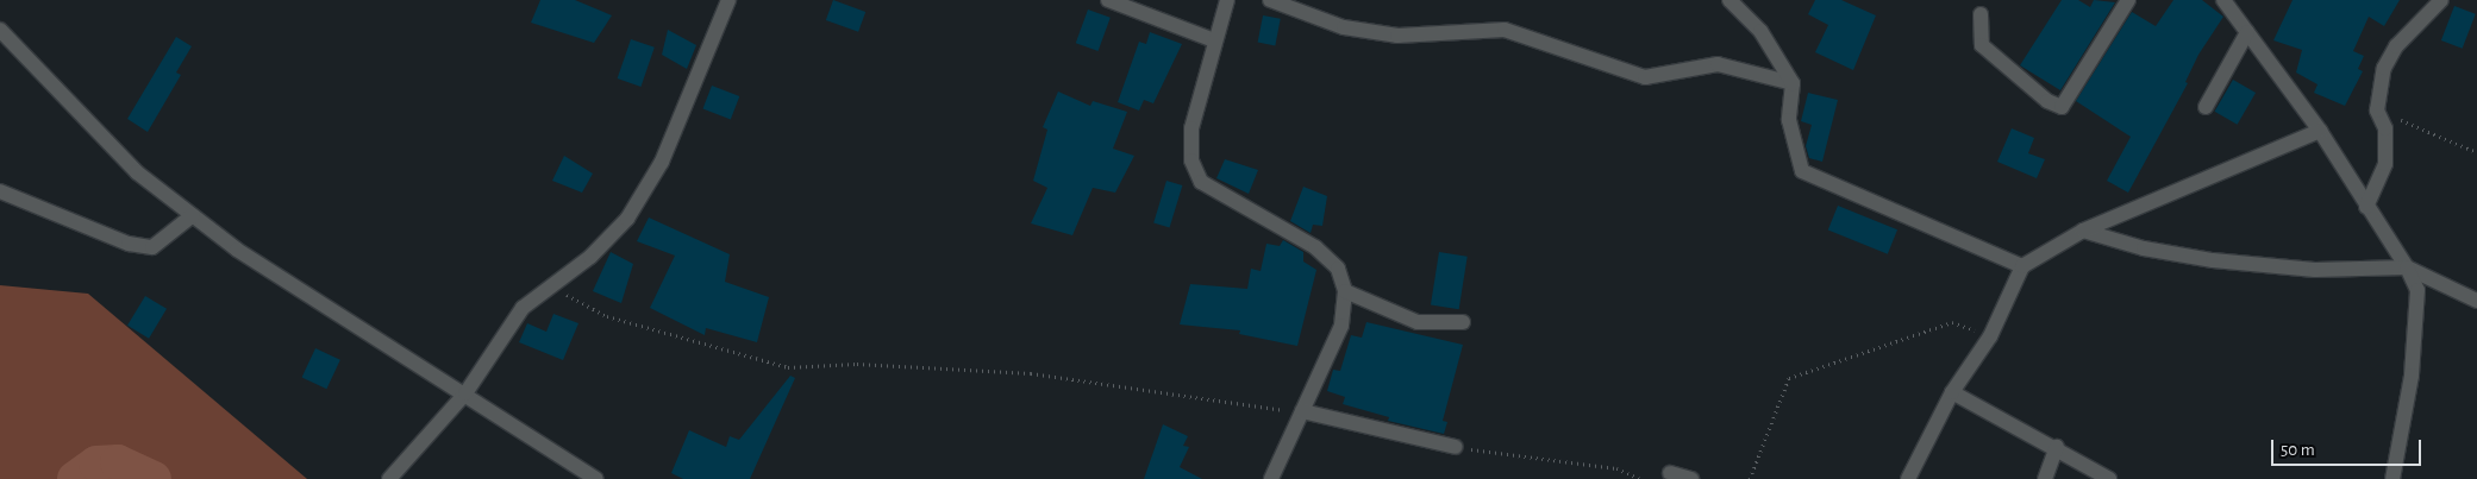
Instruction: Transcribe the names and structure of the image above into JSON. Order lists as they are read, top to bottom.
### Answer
{
  "scale_bar": "50 m"
}
